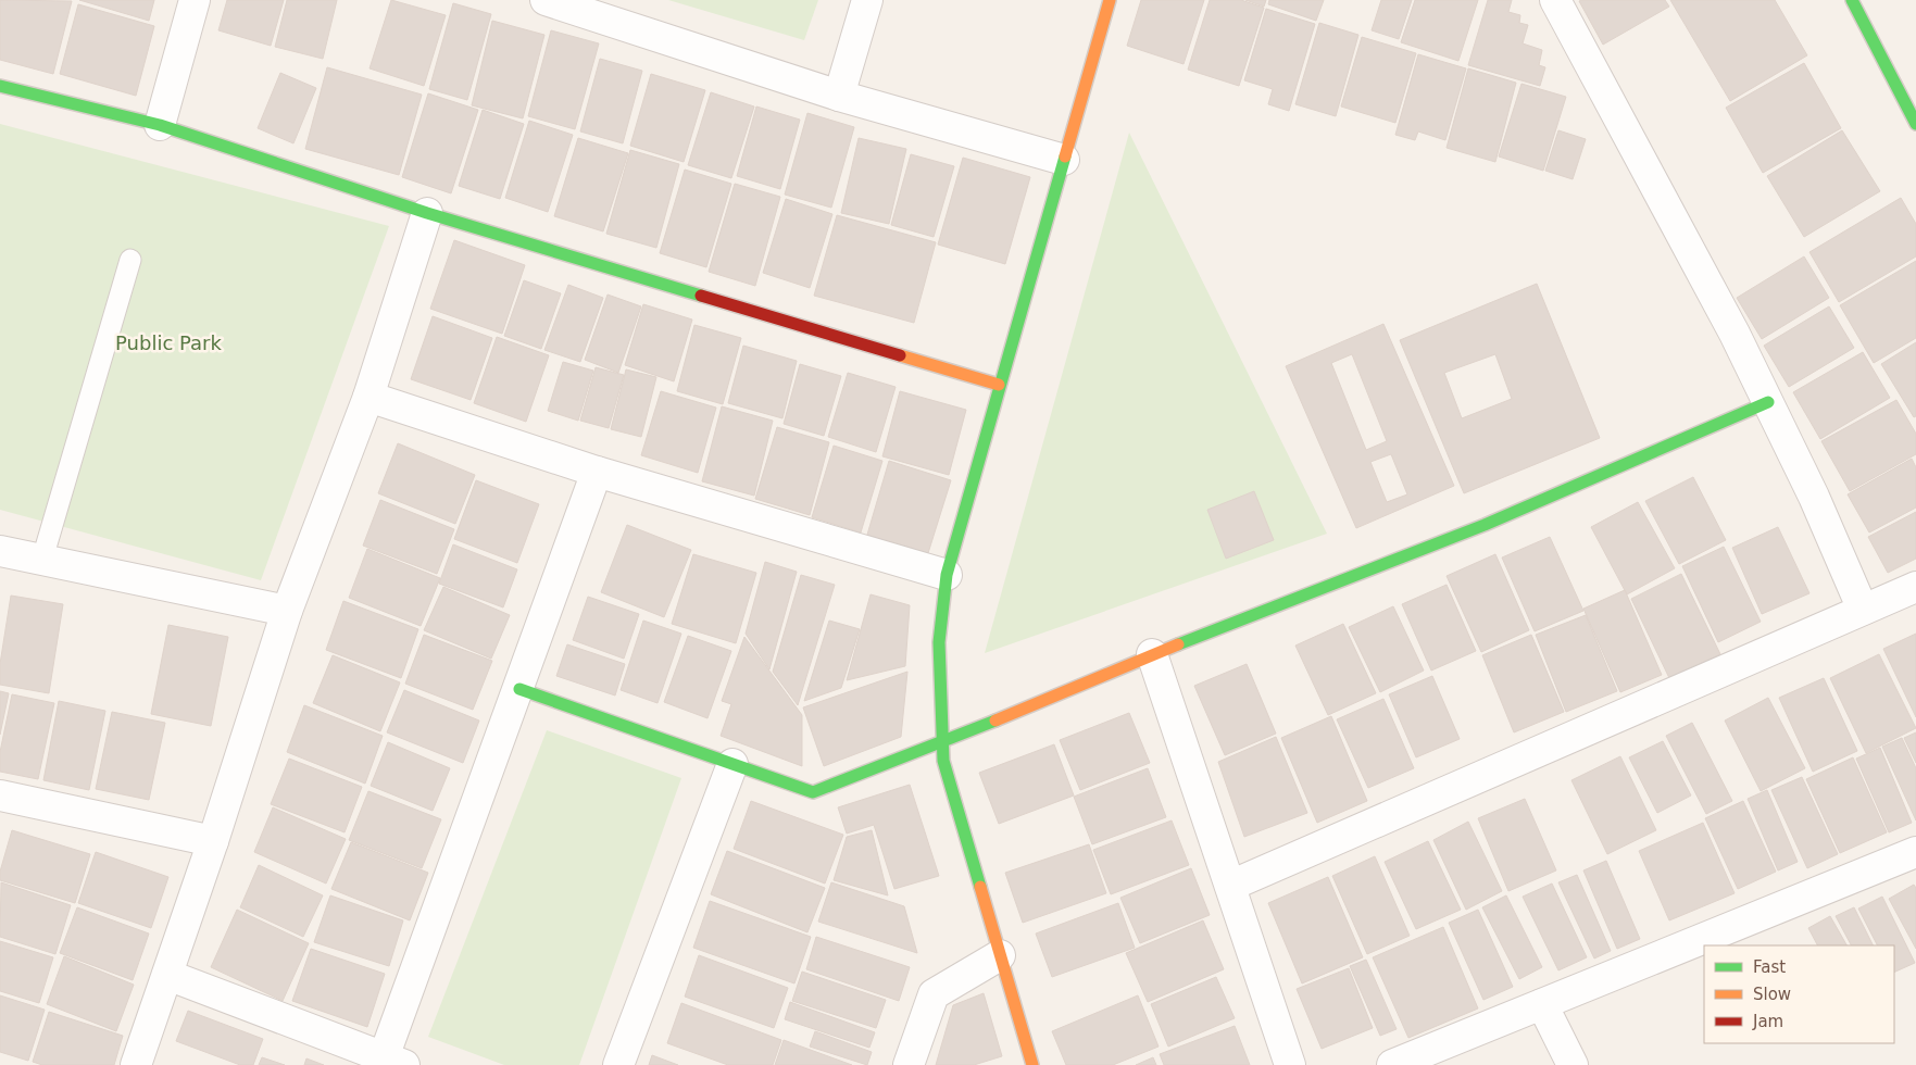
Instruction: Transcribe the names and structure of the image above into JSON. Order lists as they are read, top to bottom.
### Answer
{
  "parks": ["Public Park"],
  "legend": ["Fast", "Slow", "Jam"]
}
